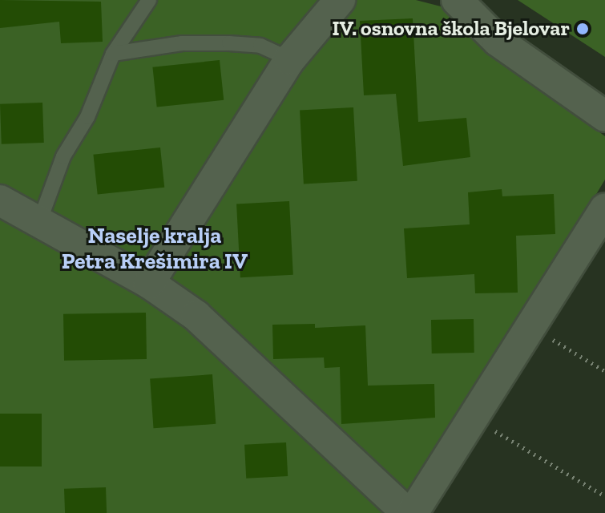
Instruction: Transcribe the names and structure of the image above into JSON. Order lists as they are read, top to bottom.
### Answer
{
  "districts": ["Naselje kralja Petra Krešimira IV"],
  "places": ["IV. osnovna škola Bjelovar"]
}
